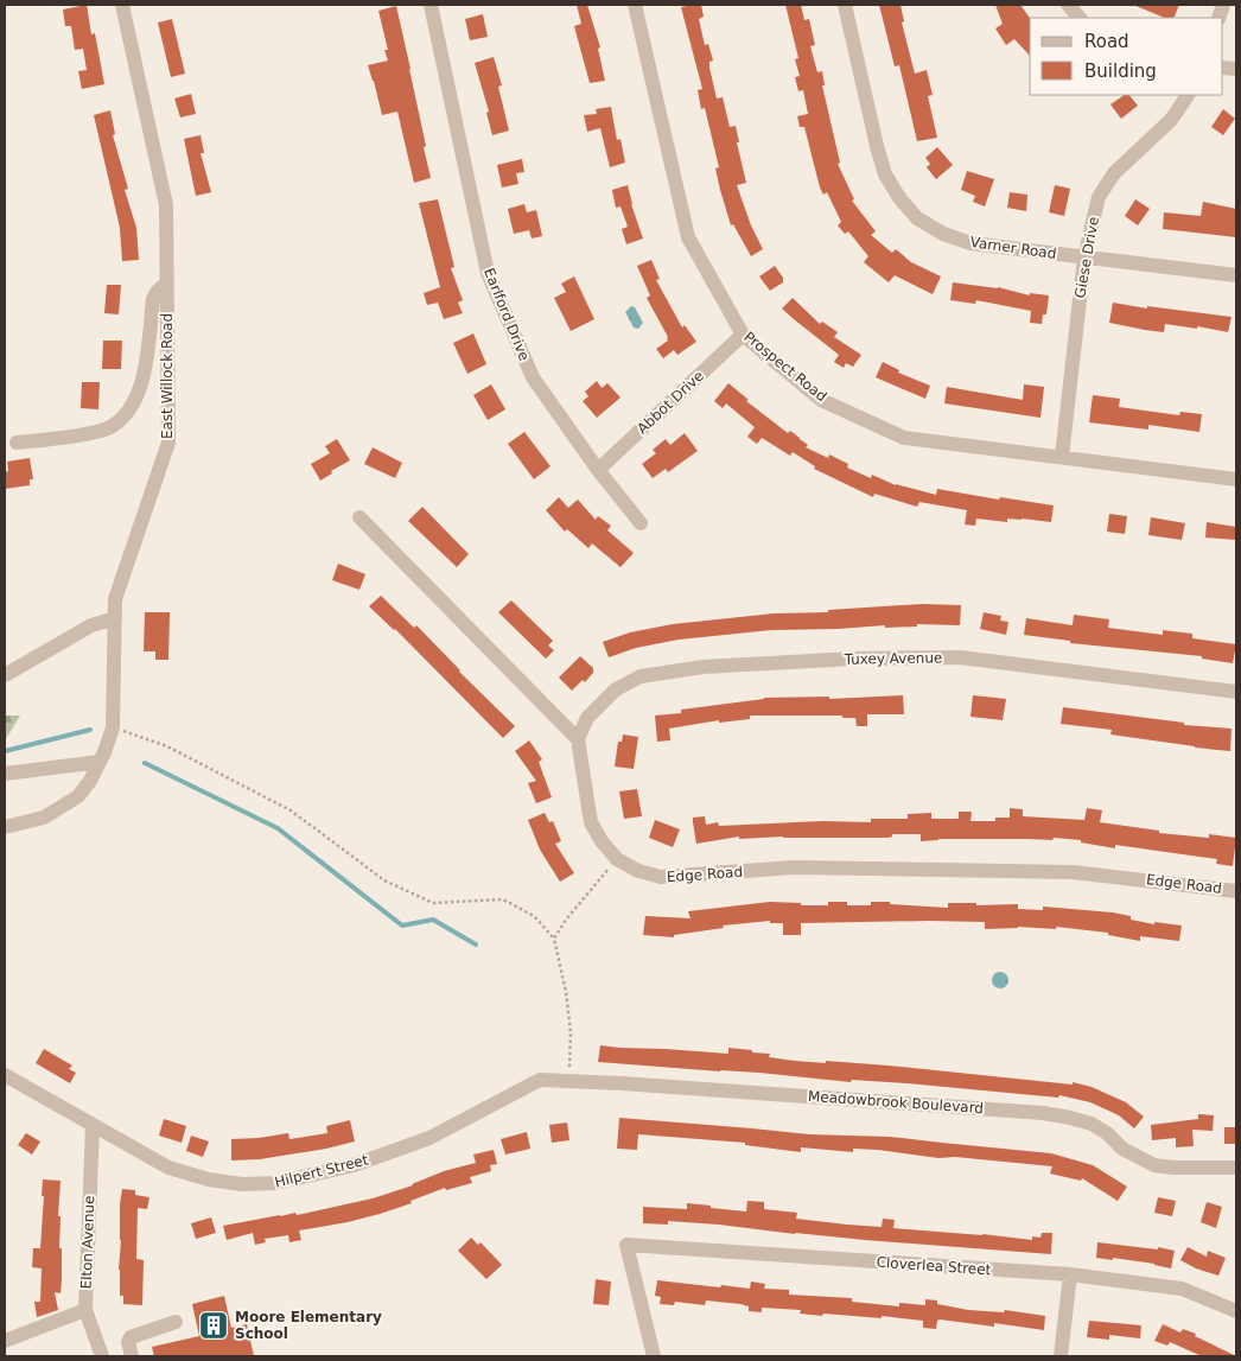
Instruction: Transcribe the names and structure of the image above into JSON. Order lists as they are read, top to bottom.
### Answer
{
  "streets": {
    "street": [
      "Varner Road",
      "Giese Drive",
      "Earlford Drive",
      "Prospect Road",
      "East Willock Road",
      "Abbot Drive",
      "Tuxey Avenue",
      "Edge Road",
      "Meadowbrook Boulevard",
      "Hilpert Street",
      "Elton Avenue",
      "Cloverlea Street"
    ]
  },
  "crossings": [
    ["Varner Road", "Giese Drive"],
    ["Giese Drive", "Prospect Road"],
    ["Earlford Drive", "Abbot Drive"],
    ["Prospect Road", "Abbot Drive"],
    ["Tuxey Avenue", "Edge Road"],
    ["Meadowbrook Boulevard", "Hilpert Street"],
    ["Hilpert Street", "Elton Avenue"]
  ],
  "places": {
    "building": ["Moore Elementary School"]
  },
  "legend": ["Road", "Building"]
}
